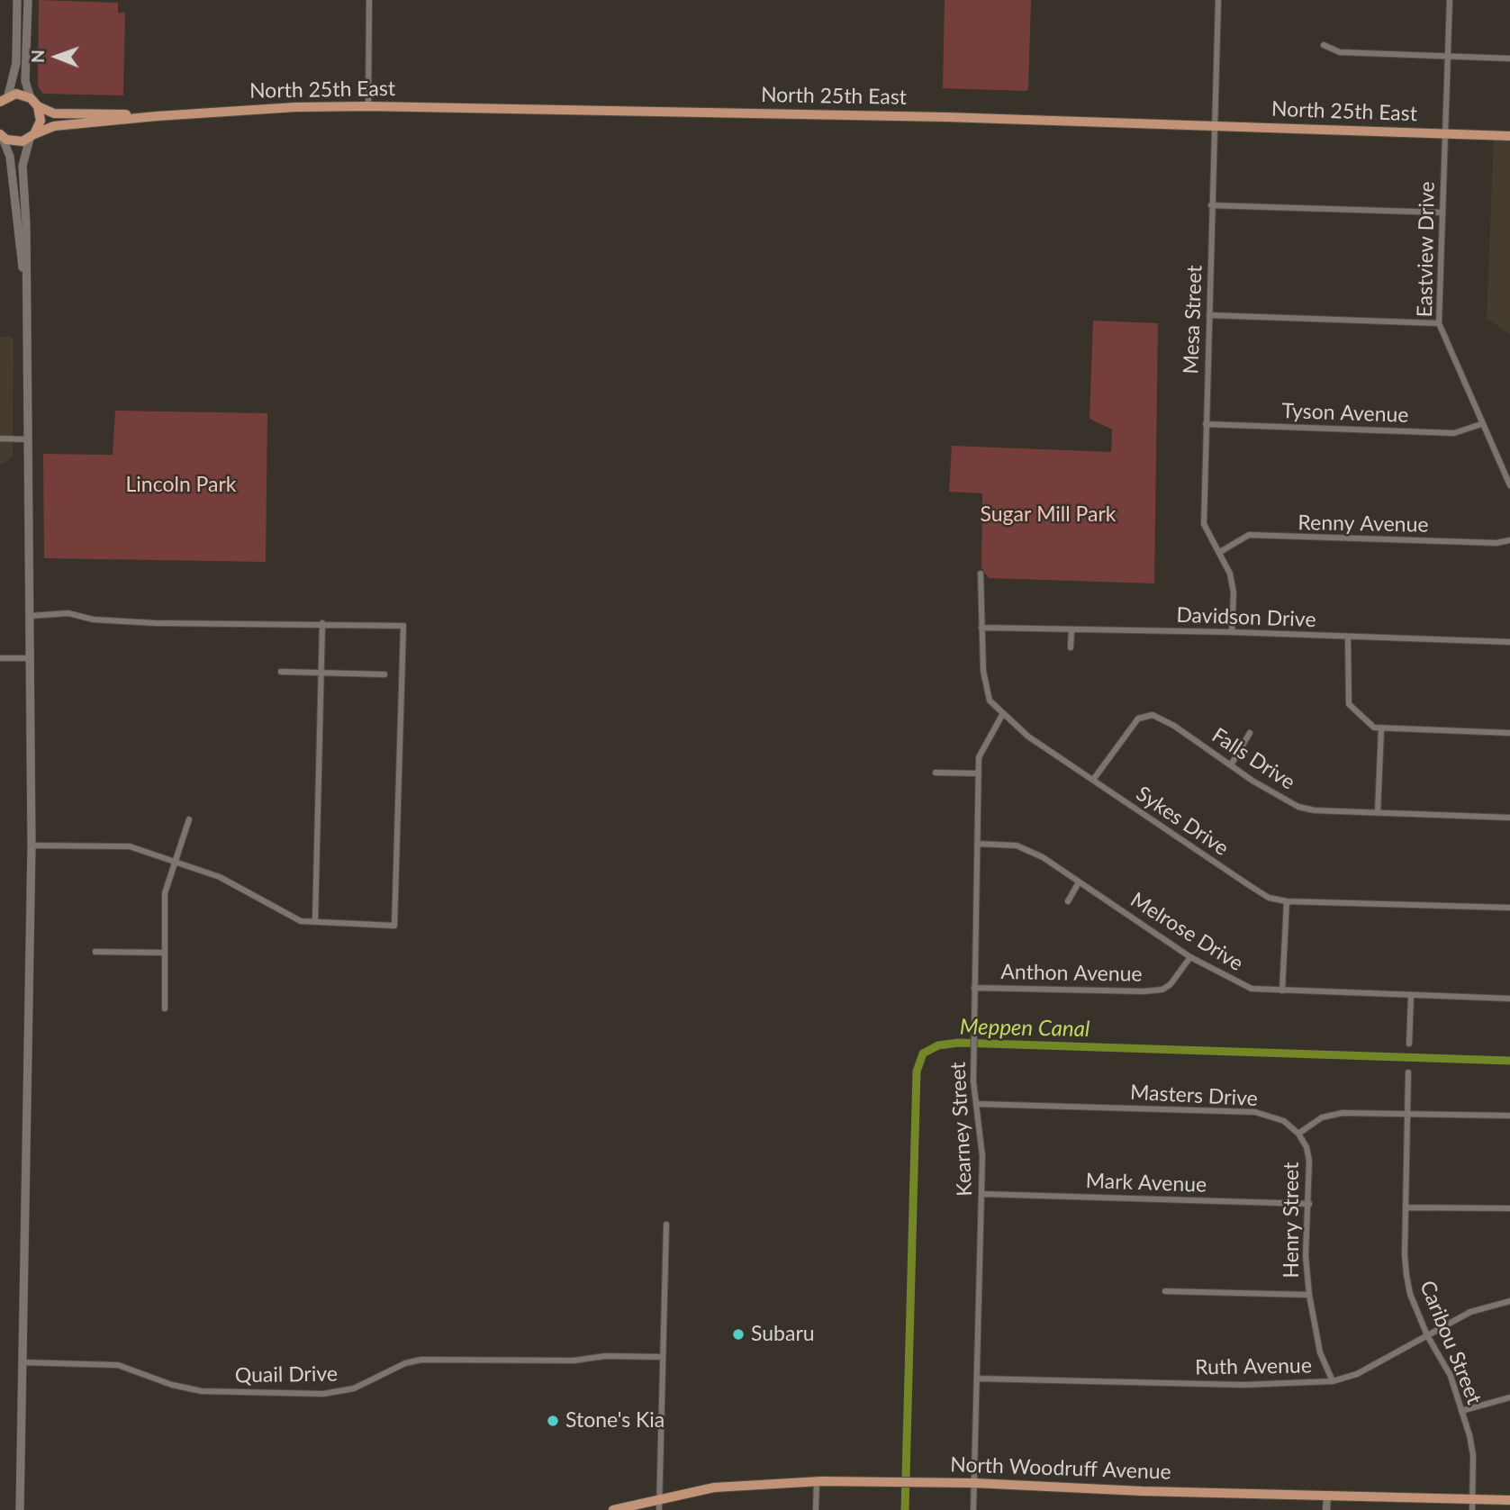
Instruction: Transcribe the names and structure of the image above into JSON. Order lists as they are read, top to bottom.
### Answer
{
  "streets": {
    "main road": ["North 25th East", "North Woodruff Avenue"],
    "street": [
      "Eastview Drive",
      "Mesa Street",
      "Tyson Avenue",
      "Renny Avenue",
      "Davidson Drive",
      "Falls Drive",
      "Sykes Drive",
      "Melrose Drive",
      "Anthon Avenue",
      "Masters Drive",
      "Kearney Street",
      "Mark Avenue",
      "Henry Street",
      "Caribou Street",
      "Ruth Avenue",
      "Quail Drive"
    ]
  },
  "crossings": [
    ["North 25th East", "Eastview Drive"],
    ["North 25th East", "Mesa Street"],
    ["Eastview Drive", "Tyson Avenue"],
    ["Mesa Street", "Tyson Avenue"],
    ["Mesa Street", "Renny Avenue"],
    ["Mesa Street", "Davidson Drive"],
    ["Davidson Drive", "Sykes Drive"],
    ["Falls Drive", "Sykes Drive"],
    ["Sykes Drive", "Kearney Street"],
    ["Melrose Drive", "Anthon Avenue"],
    ["Melrose Drive", "Kearney Street"],
    ["Anthon Avenue", "Kearney Street"],
    ["Masters Drive", "Kearney Street"],
    ["Masters Drive", "Henry Street"],
    ["Kearney Street", "Mark Avenue"],
    ["Kearney Street", "Ruth Avenue"],
    ["Kearney Street", "North Woodruff Avenue"],
    ["Mark Avenue", "Henry Street"],
    ["Henry Street", "Ruth Avenue"],
    ["Caribou Street", "Ruth Avenue"],
    ["Caribou Street", "North Woodruff Avenue"]
  ],
  "water": ["Meppen Canal"],
  "parks": ["Lincoln Park", "Sugar Mill Park"],
  "places": ["Subaru", "Stone's Kia"],
  "north": "left"
}
